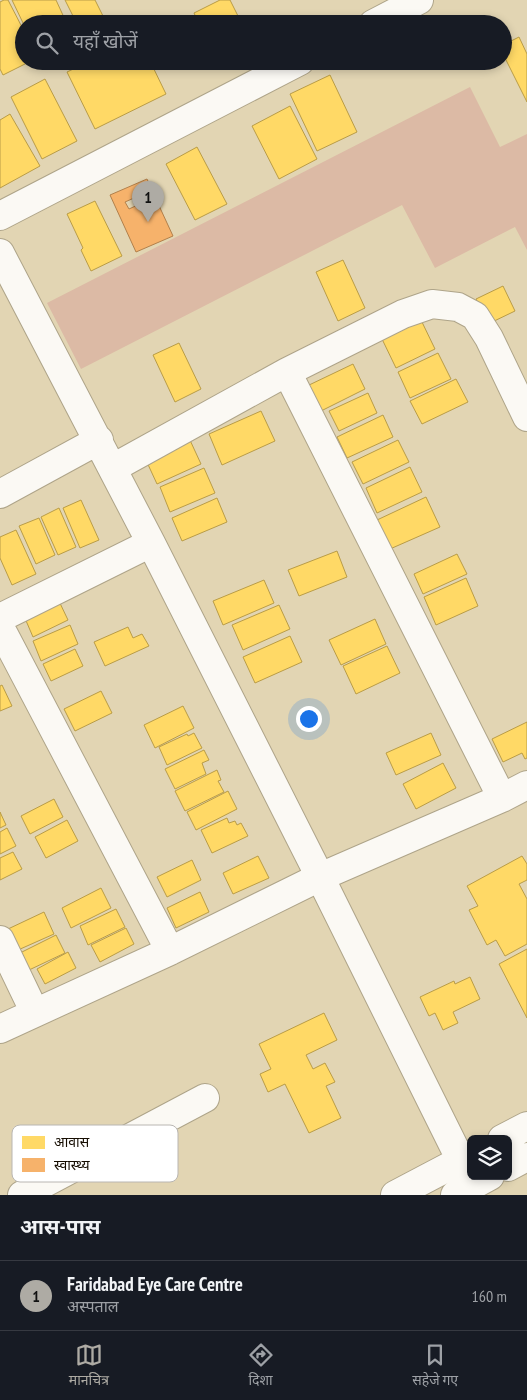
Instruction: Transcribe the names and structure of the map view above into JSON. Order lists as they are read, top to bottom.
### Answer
{
  "legend": ["आवास", "स्वास्थ्य"],
  "page": {
    "search": "यहाँ खोजें",
    "pins": "1",
    "heading": "आस-पास",
    "list": [
      {
        "mark": "1",
        "name": "Faridabad Eye Care Centre",
        "note": "अस्पताल",
        "value": "160 m"
      }
    ],
    "nav": ["मानचित्र", "दिशा", "सहेजे गए"]
  }
}
